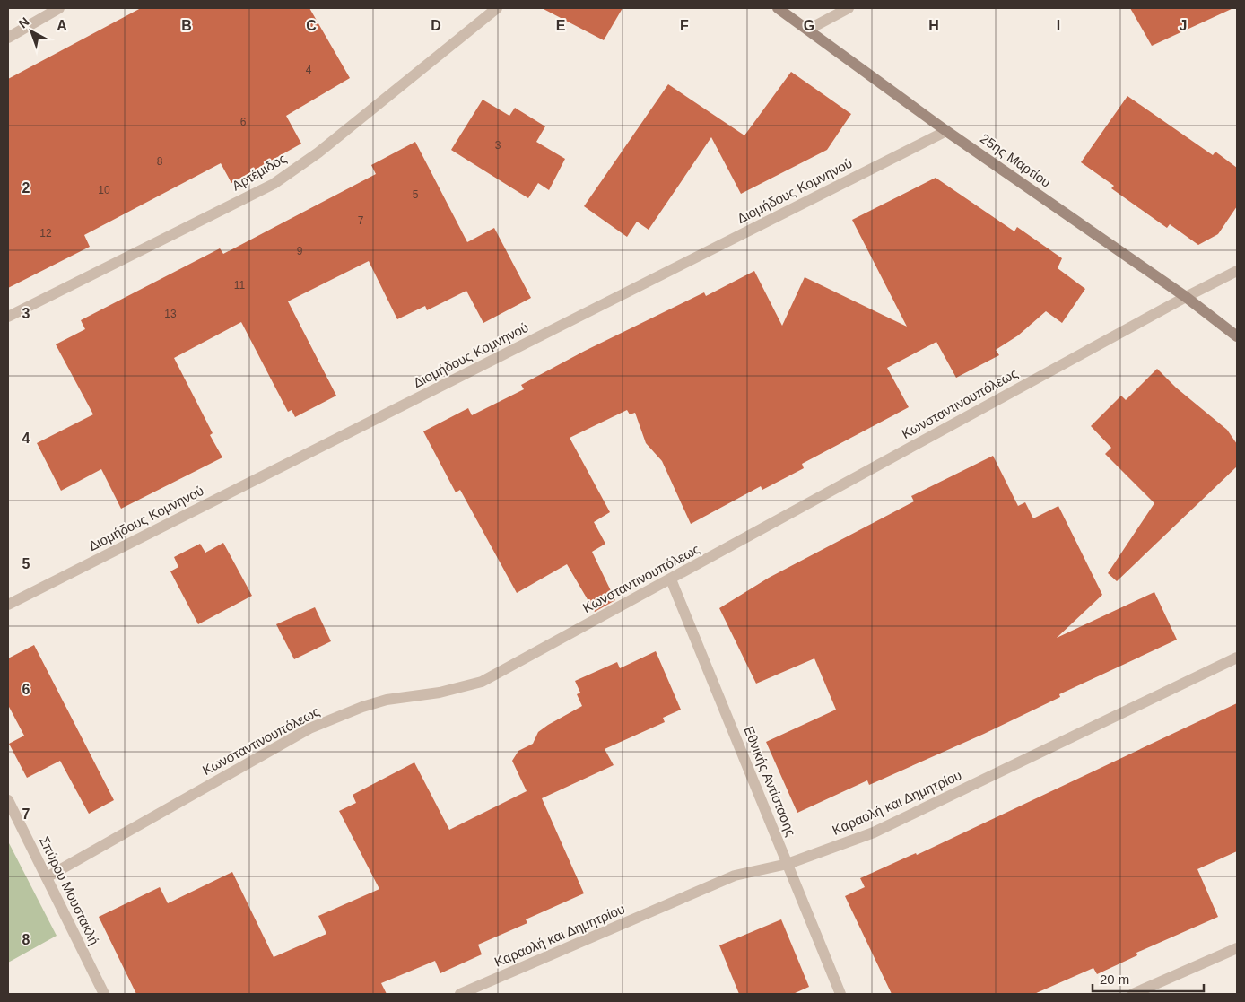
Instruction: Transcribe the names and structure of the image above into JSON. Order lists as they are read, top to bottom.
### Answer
{
  "streets": {
    "street": [
      "25ης Μαρτίου",
      "Αρτέμιδος",
      "Διομήδους Κομνηνού",
      "Κωνσταντινουπόλεως",
      "Εθνικής Αντίστασης",
      "Καραολή και Δημητρίου",
      "Σπύρου Μουστακλή"
    ]
  },
  "crossings": [
    ["25ης Μαρτίου", "Διομήδους Κομνηνού"],
    ["25ης Μαρτίου", "Κωνσταντινουπόλεως"],
    ["Κωνσταντινουπόλεως", "Εθνικής Αντίστασης"],
    ["Κωνσταντινουπόλεως", "Σπύρου Μουστακλή"],
    ["Εθνικής Αντίστασης", "Καραολή και Δημητρίου"]
  ],
  "house_numbers": [
    "4",
    "6",
    "3",
    "8",
    "10",
    "5",
    "7",
    "12",
    "9",
    "11",
    "13"
  ],
  "scale_bar": "20 m",
  "north": "top left",
  "grid": {
    "columns": [
      "A",
      "B",
      "C",
      "D",
      "E",
      "F",
      "G",
      "H",
      "I",
      "J"
    ],
    "rows": [
      "2",
      "3",
      "4",
      "5",
      "6",
      "7",
      "8"
    ]
  }
}
